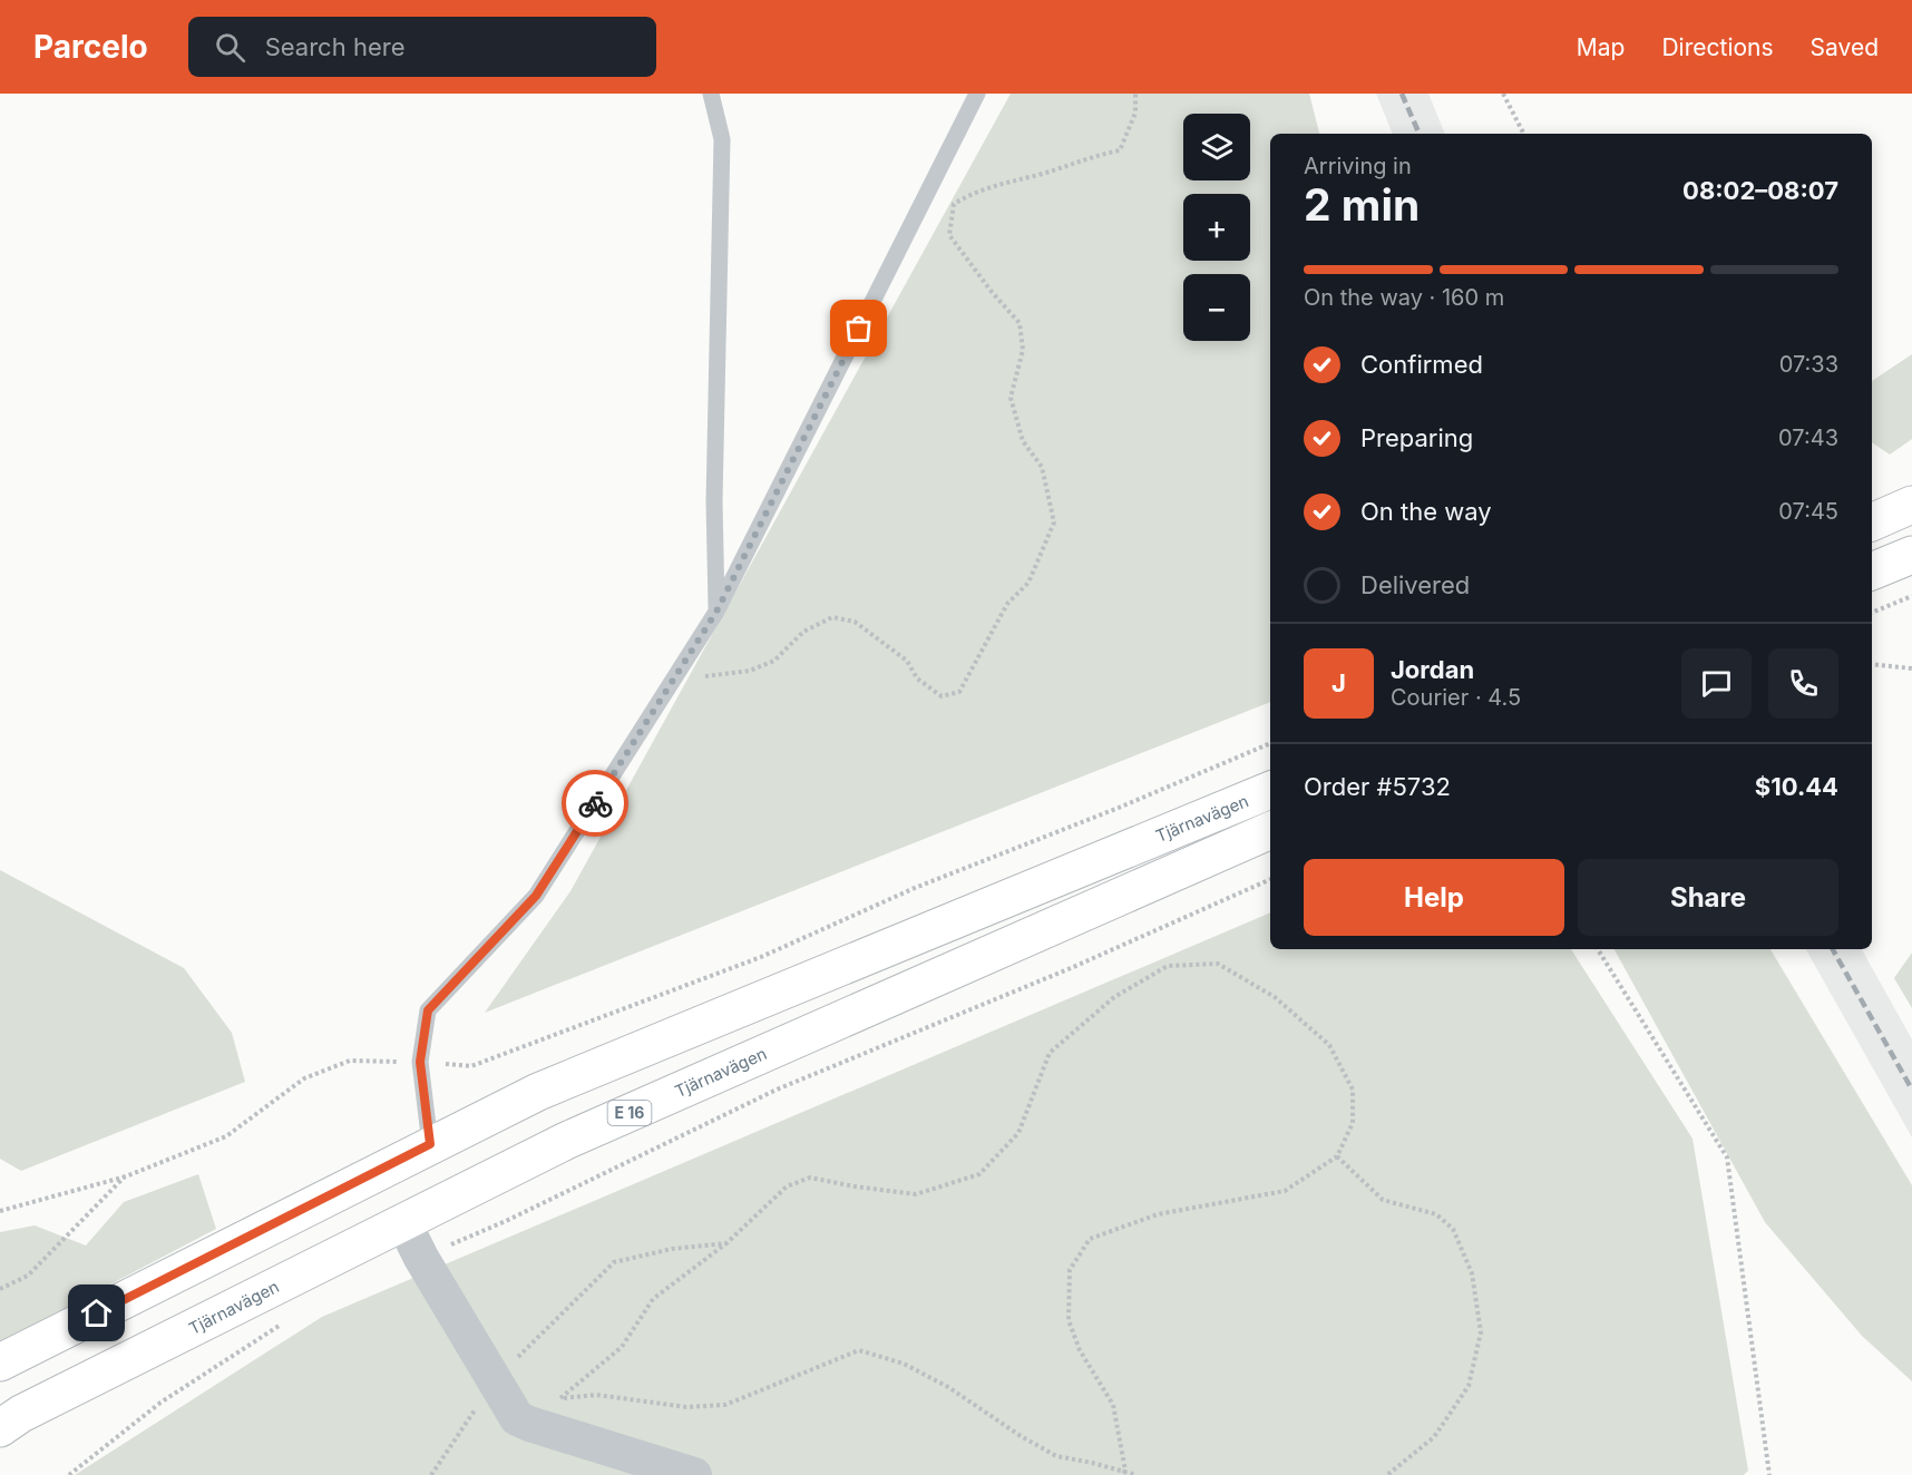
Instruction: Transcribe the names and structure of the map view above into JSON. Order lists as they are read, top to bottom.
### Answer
{
  "streets": {
    "highway": ["Tjärnavägen", "E 16"]
  },
  "page": {
    "header": "Parcelo",
    "search": "Search here",
    "nav": ["Map", "Directions", "Saved"],
    "map_buttons": ["+", "−"],
    "heading": ["2 min", "Arriving in", "08:02–08:07"],
    "panel": [
      "Jordan",
      "Courier · 4.5",
      "Order #5732",
      "$10.44"
    ],
    "bar": "On the way · 160 m",
    "list": [
      ["Confirmed", "07:33"],
      ["Preparing", "07:43"],
      ["On the way", "07:45"],
      "Delivered"
    ],
    "round": "J",
    "buttons": ["Help", "Share"]
  }
}
